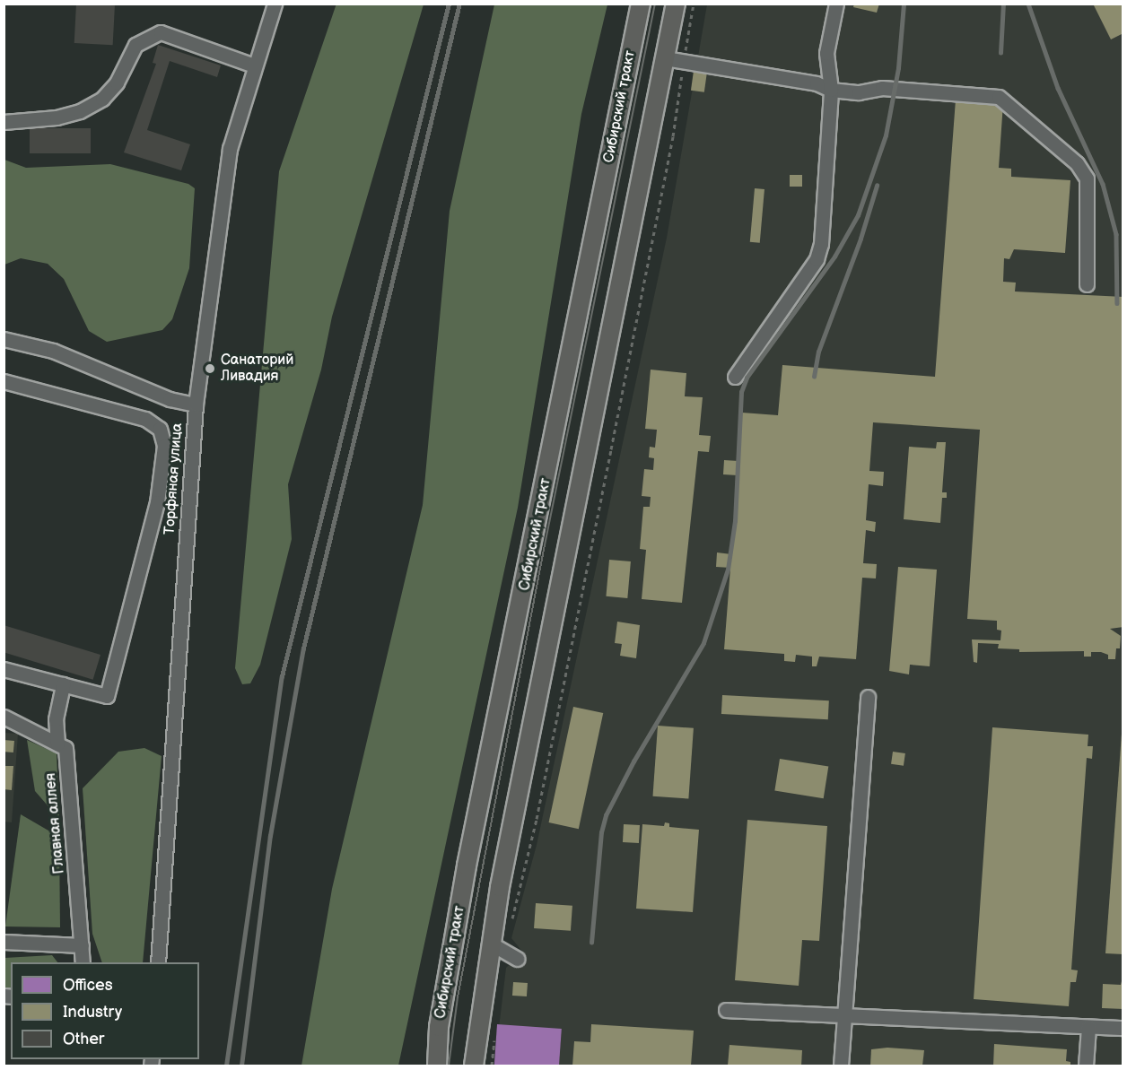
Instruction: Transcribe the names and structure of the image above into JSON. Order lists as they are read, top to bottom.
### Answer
{
  "streets": {
    "main road": ["Сибирский тракт"],
    "street": ["Торфяная улица", "Главная аллея"]
  },
  "places": ["Санаторий Ливадия"],
  "legend": ["Offices", "Industry", "Other"]
}
